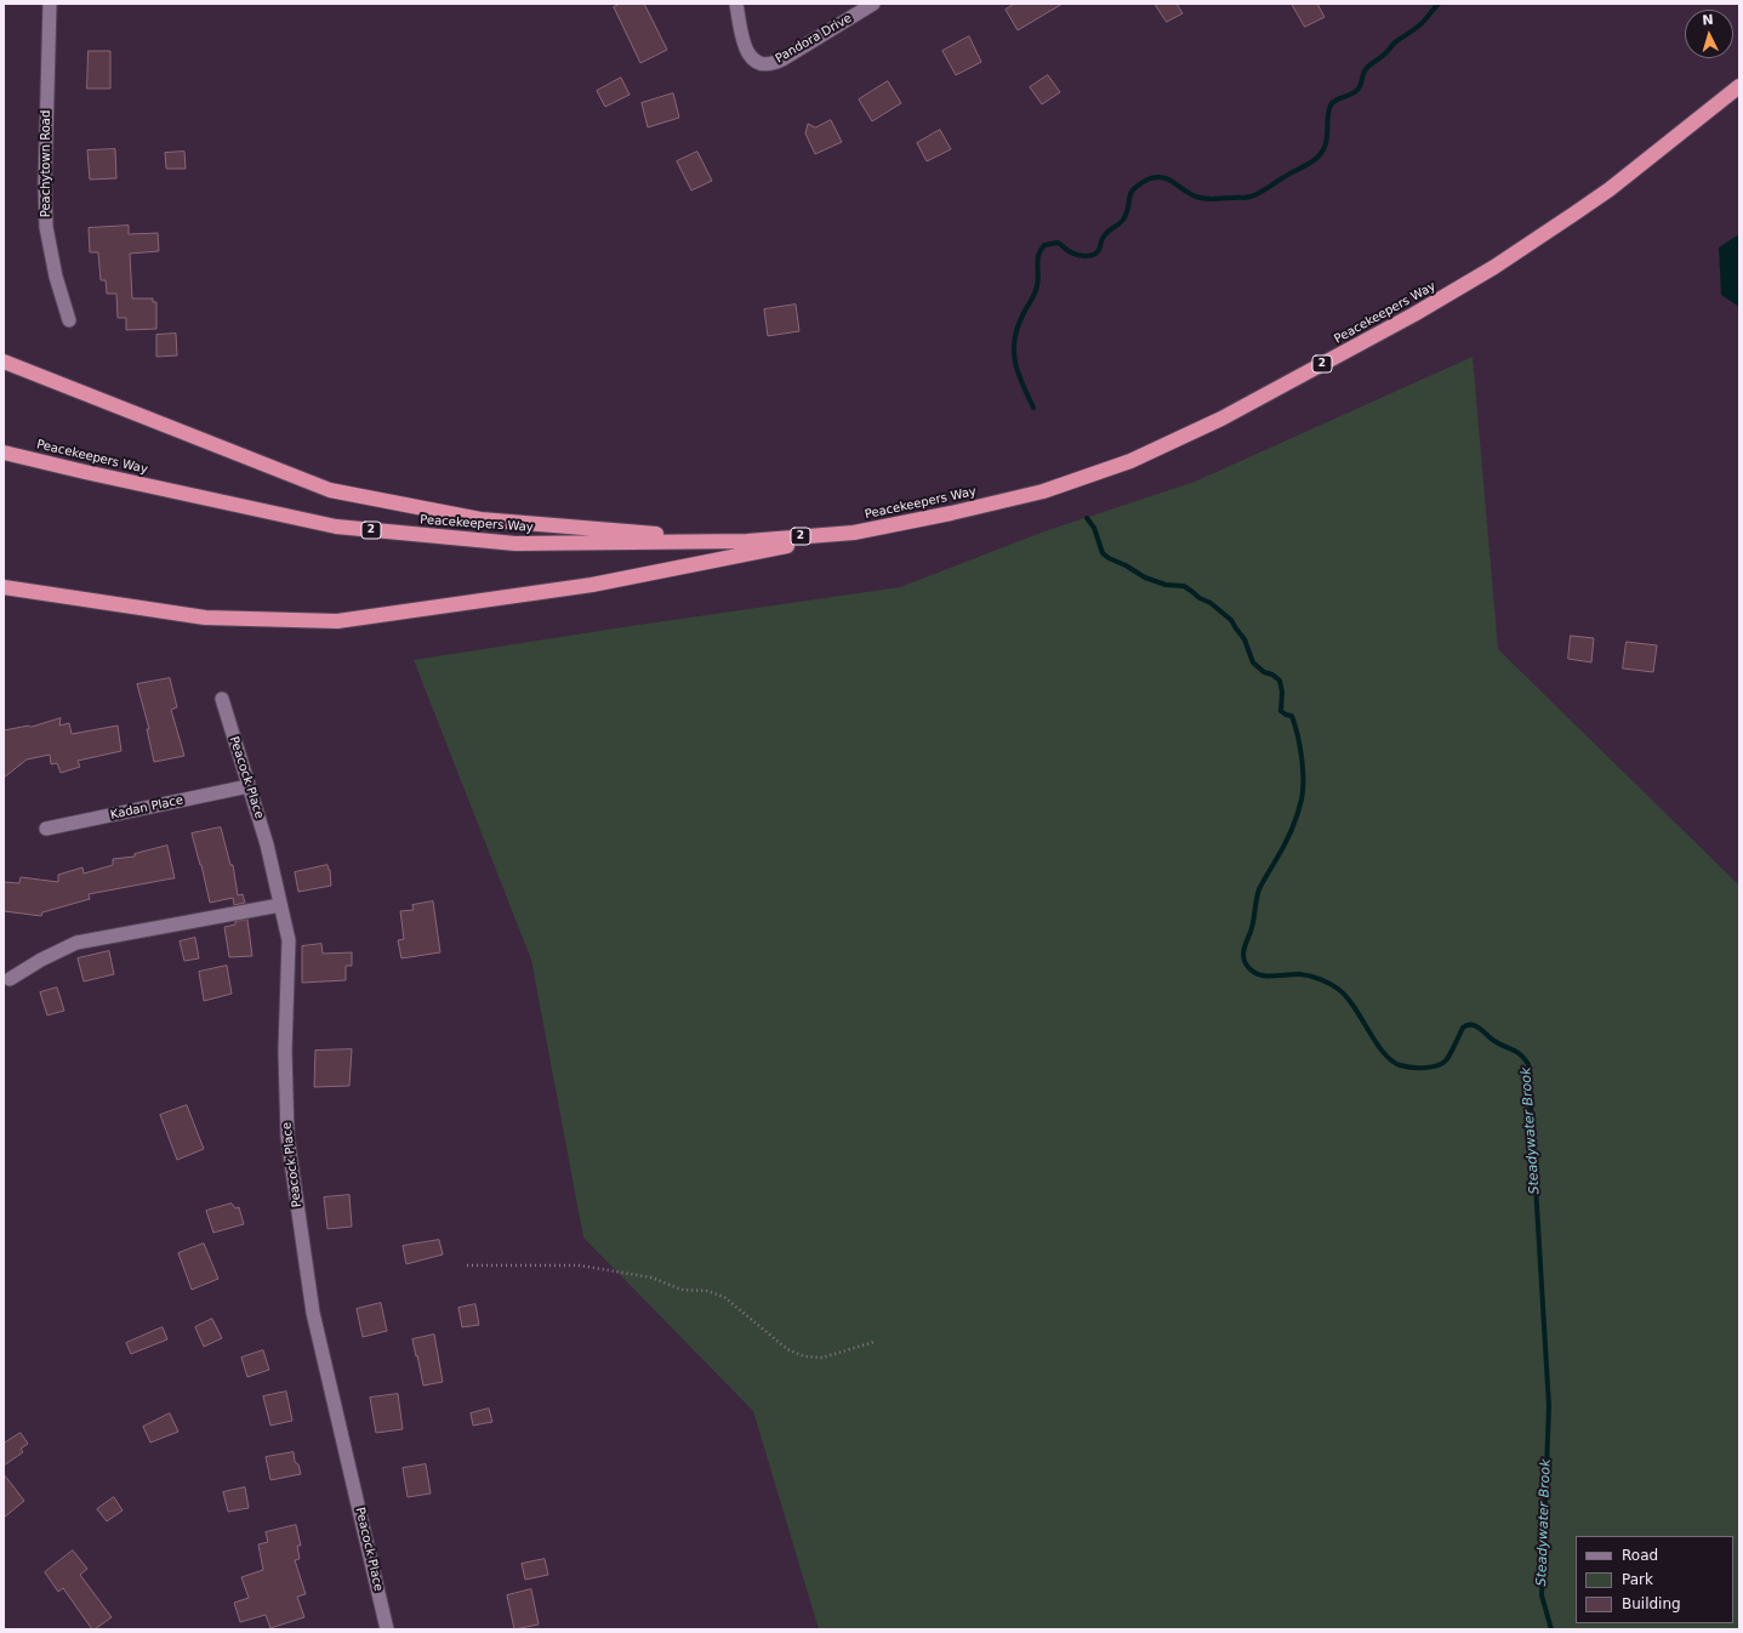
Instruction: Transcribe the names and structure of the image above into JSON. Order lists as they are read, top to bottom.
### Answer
{
  "streets": {
    "highway": ["Peacekeepers Way", "2"],
    "street": [
      "Pandora Drive",
      "Peachytown Road",
      "Peacock Place",
      "Kadan Place"
    ]
  },
  "crossings": [
    ["Peacock Place", "Kadan Place"]
  ],
  "water": ["Steadywater Brook"],
  "legend": ["Road", "Park", "Building"],
  "north": "top"
}
